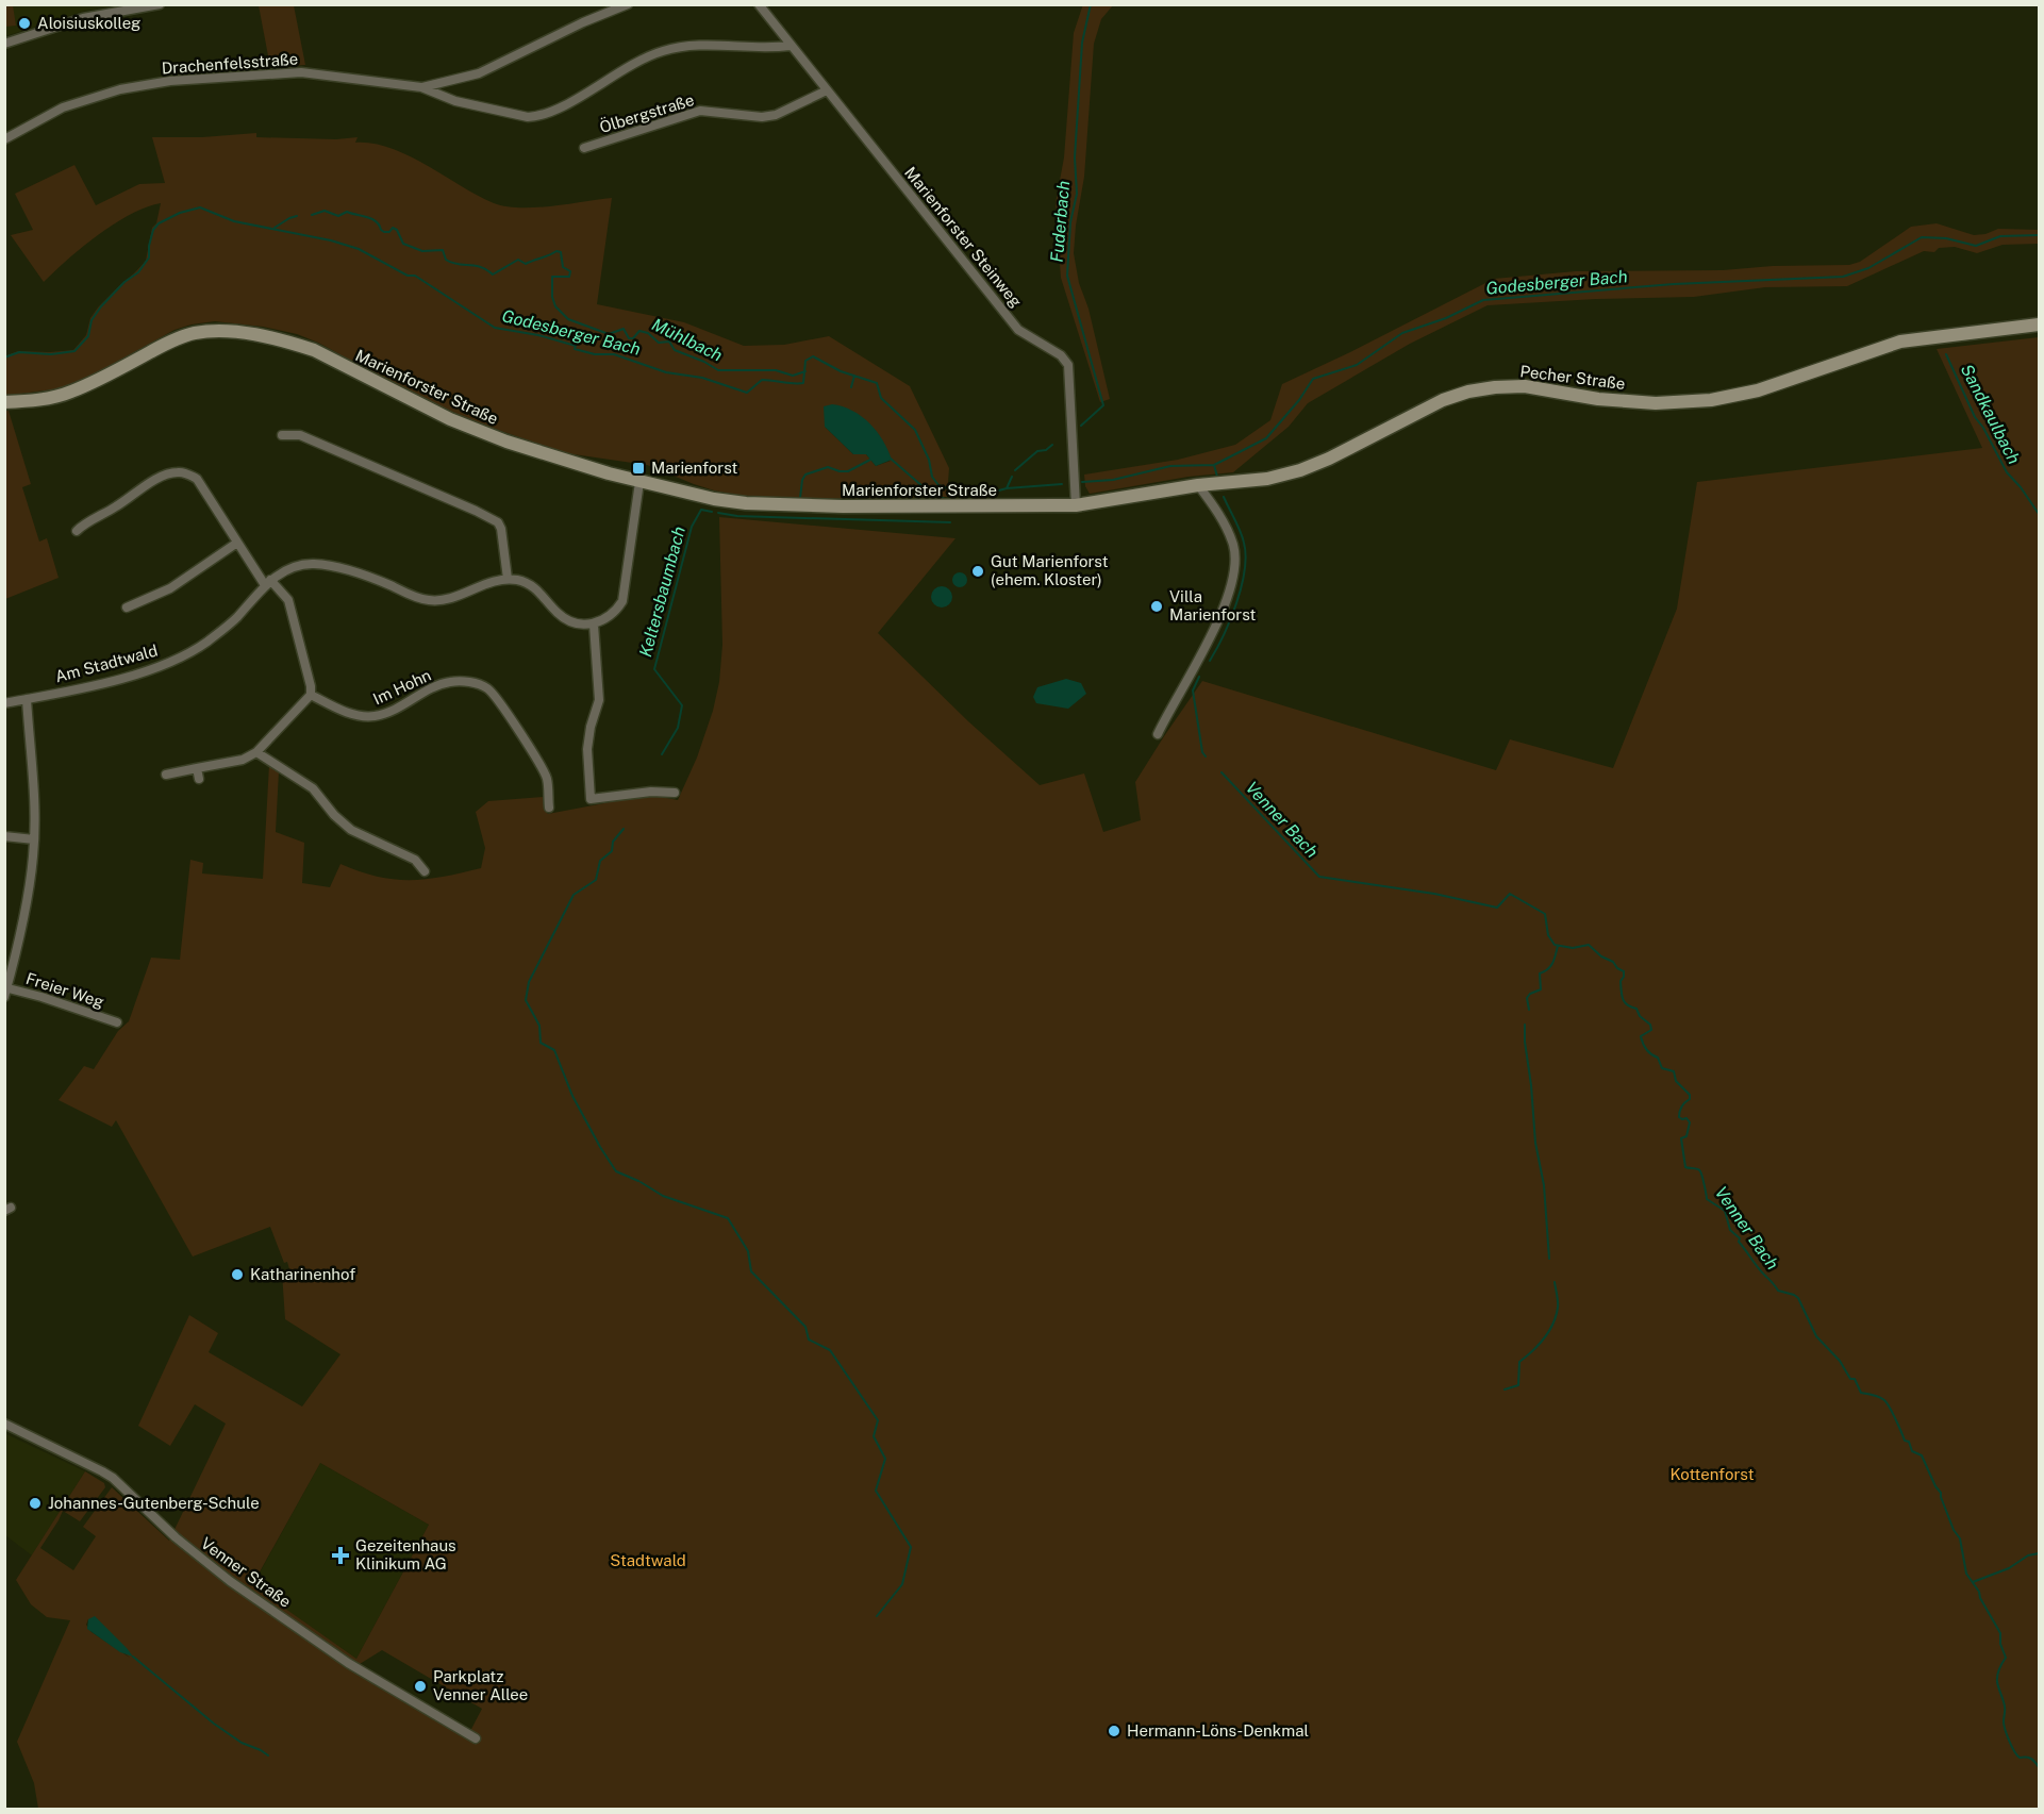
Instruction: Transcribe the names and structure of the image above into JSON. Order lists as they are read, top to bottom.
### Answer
{
  "streets": {
    "main road": ["Pecher Straße", "Marienforster Straße"],
    "street": [
      "Drachenfelsstraße",
      "Ölbergstraße",
      "Marienforster Steinweg",
      "Am Stadtwald",
      "Im Hohn",
      "Freier Weg",
      "Venner Straße"
    ]
  },
  "crossings": [
    ["Drachenfelsstraße", "Marienforster Steinweg"],
    ["Ölbergstraße", "Marienforster Steinweg"],
    ["Marienforster Steinweg", "Pecher Straße"],
    ["Marienforster Steinweg", "Marienforster Straße"],
    ["Pecher Straße", "Marienforster Straße"]
  ],
  "water": [
    "Fuderbach",
    "Godesberger Bach",
    "Mühlbach",
    "Sandkaulbach",
    "Keltersbaumbach",
    "Venner Bach"
  ],
  "parks": ["Kottenforst", "Stadtwald"],
  "places": {
    "other": [
      "Aloisiuskolleg",
      "Gut Marienforst (ehem. Kloster)",
      "Villa Marienforst",
      "Katharinenhof",
      "Johannes-Gutenberg-Schule",
      "Parkplatz Venner Allee",
      "Hermann-Löns-Denkmal"
    ],
    "transit": ["Marienforst"],
    "health": ["Gezeitenhaus Klinikum AG"]
  }
}
